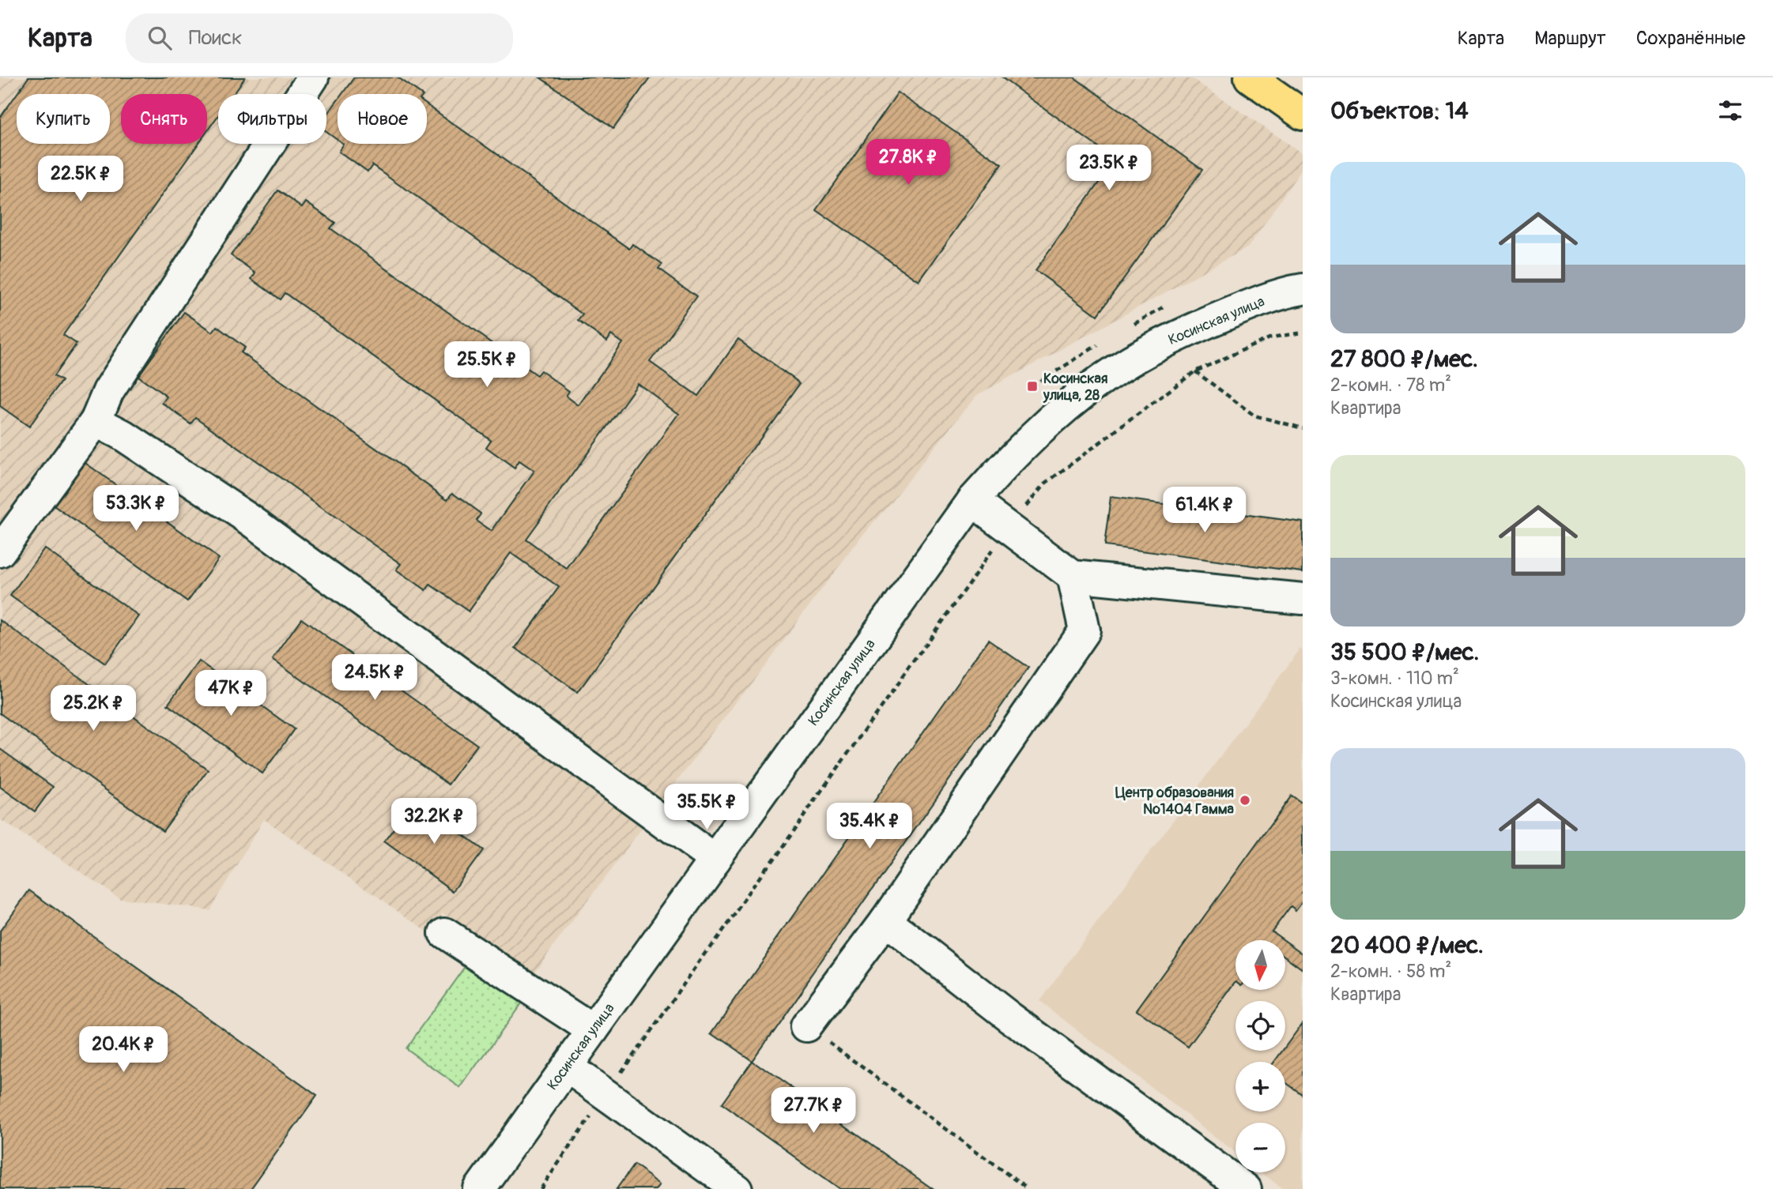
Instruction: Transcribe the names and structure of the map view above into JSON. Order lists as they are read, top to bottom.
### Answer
{
  "streets": {
    "street": ["Косинская улица"]
  },
  "places": {
    "transit": ["Косинская улица, 28"],
    "other": ["Центр образования №1404 Гамма"]
  },
  "north": "bottom",
  "page": {
    "header": "Карта",
    "search": "Поиск",
    "nav": ["Карта", "Маршрут", "Сохранённые"],
    "heading": "Объектов: 14",
    "chip": [
      "Купить",
      "Снять",
      "Фильтры",
      "Новое"
    ],
    "price": [
      "27.8K ₽",
      "23.5K ₽",
      "22.5K ₽",
      "25.5K ₽",
      "53.3K ₽",
      "61.4K ₽",
      "24.5K ₽",
      "47K ₽",
      "25.2K ₽",
      "35.5K ₽",
      "32.2K ₽",
      "35.4K ₽",
      "20.4K ₽",
      "27.7K ₽"
    ],
    "list": [
      {
        "name": "27 800 ₽/мес.",
        "note": "2-комн. · 78 m² · Квартира"
      },
      {
        "name": "35 500 ₽/мес.",
        "note": "3-комн. · 110 m² · Косинская улица"
      },
      {
        "name": "20 400 ₽/мес.",
        "note": "2-комн. · 58 m² · Квартира"
      }
    ],
    "map_buttons": ["+", "−"]
  }
}
